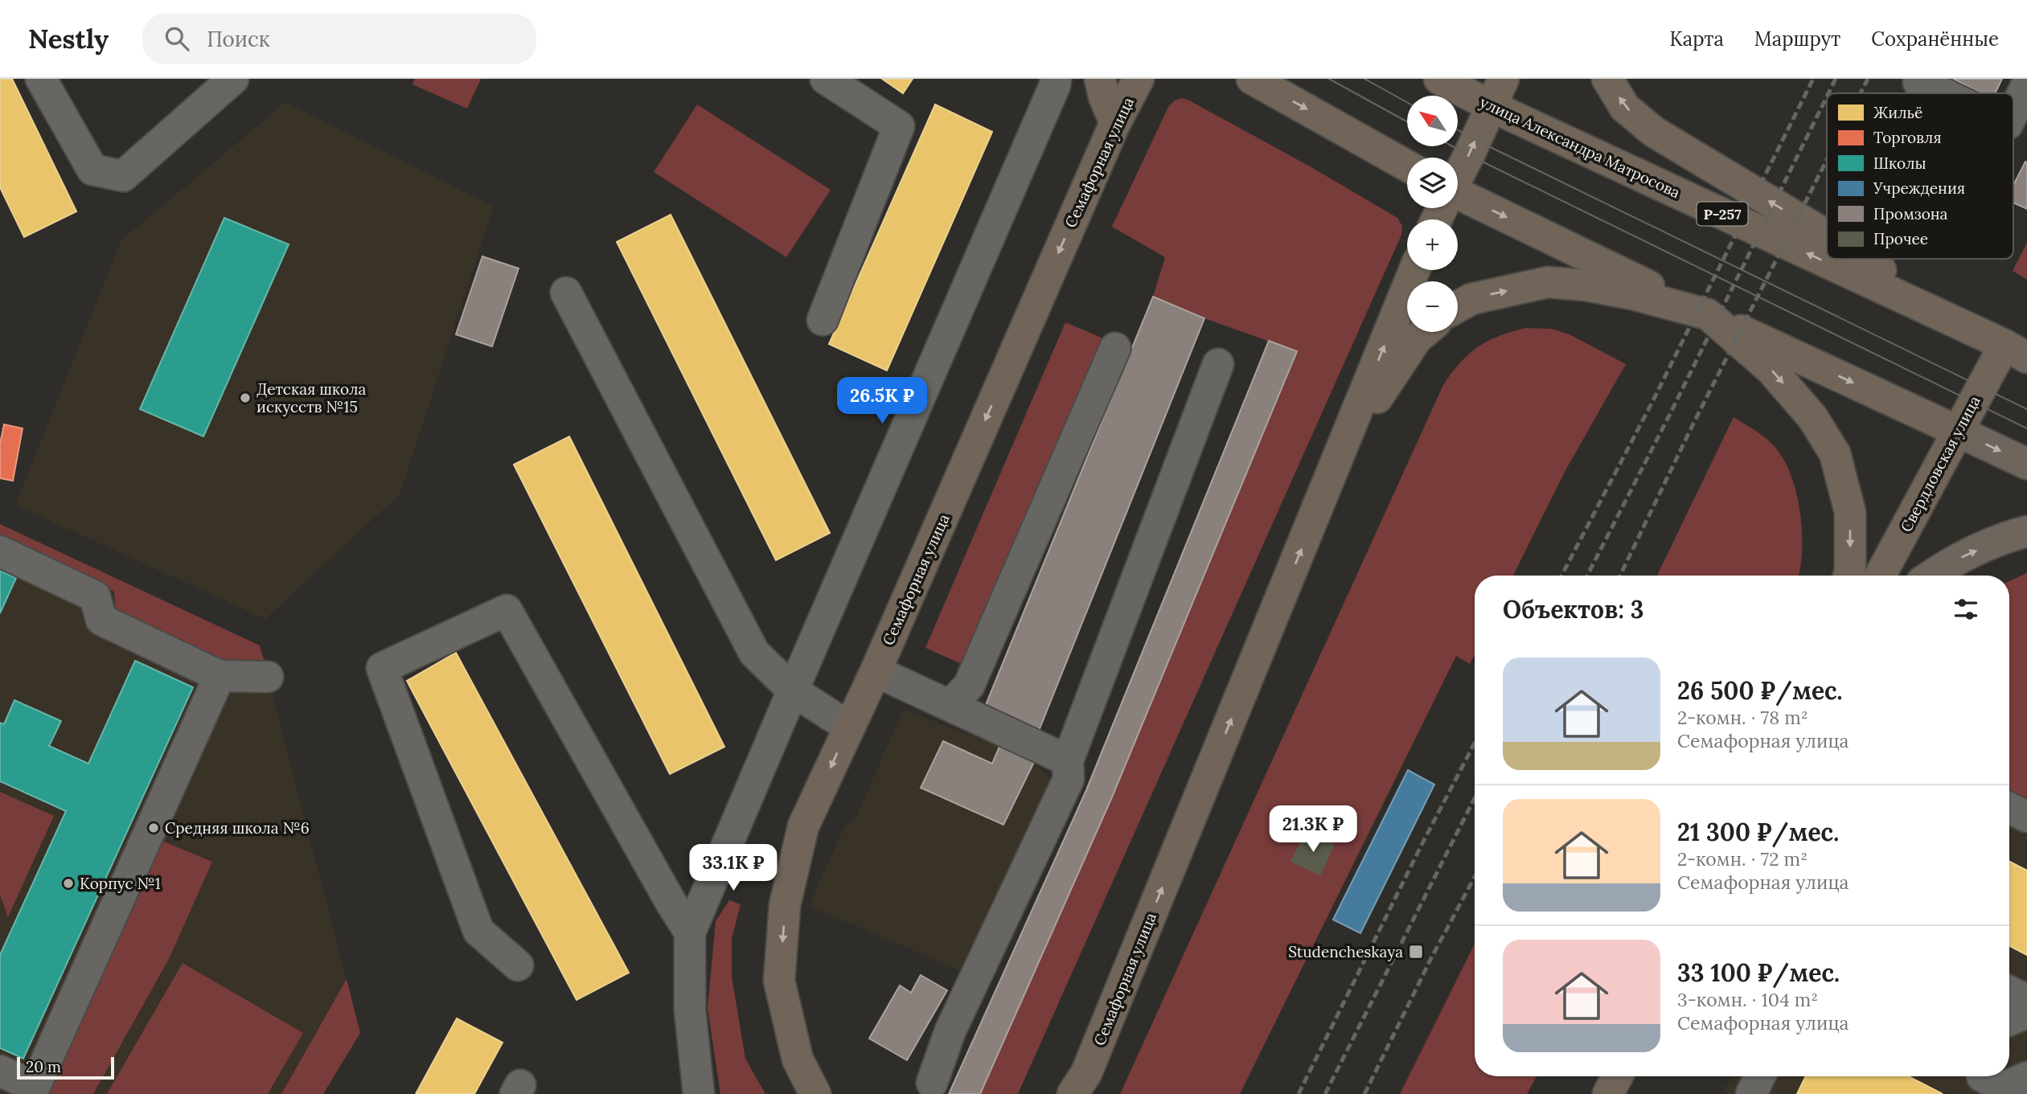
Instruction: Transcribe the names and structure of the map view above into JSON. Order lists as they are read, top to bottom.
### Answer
{
  "streets": {
    "highway": [
      "улица Александра Матросова",
      "Семафорная улица",
      "Р-257",
      "Свердловская улица"
    ]
  },
  "crossings": [
    ["улица Александра Матросова", "Свердловская улица"]
  ],
  "places": {
    "other": ["Детская школа искусств №15", "Средняя школа №6", "Корпус №1"],
    "transit": ["Studencheskaya"]
  },
  "legend": [
    "Жильё",
    "Торговля",
    "Школы",
    "Учреждения",
    "Промзона",
    "Прочее"
  ],
  "scale_bar": "20 m",
  "north": "top left",
  "page": {
    "header": "Nestly",
    "search": "Поиск",
    "nav": ["Карта", "Маршрут", "Сохранённые"],
    "map_buttons": ["+", "−"],
    "price": ["26.5K ₽", "21.3K ₽", "33.1K ₽"],
    "heading": "Объектов: 3",
    "list": [
      {
        "name": "26 500 ₽/мес.",
        "note": "2-комн. · 78 m² · Семафорная улица"
      },
      {
        "name": "21 300 ₽/мес.",
        "note": "2-комн. · 72 m² · Семафорная улица"
      },
      {
        "name": "33 100 ₽/мес.",
        "note": "3-комн. · 104 m² · Семафорная улица"
      }
    ],
    "scale": "20 m"
  }
}
